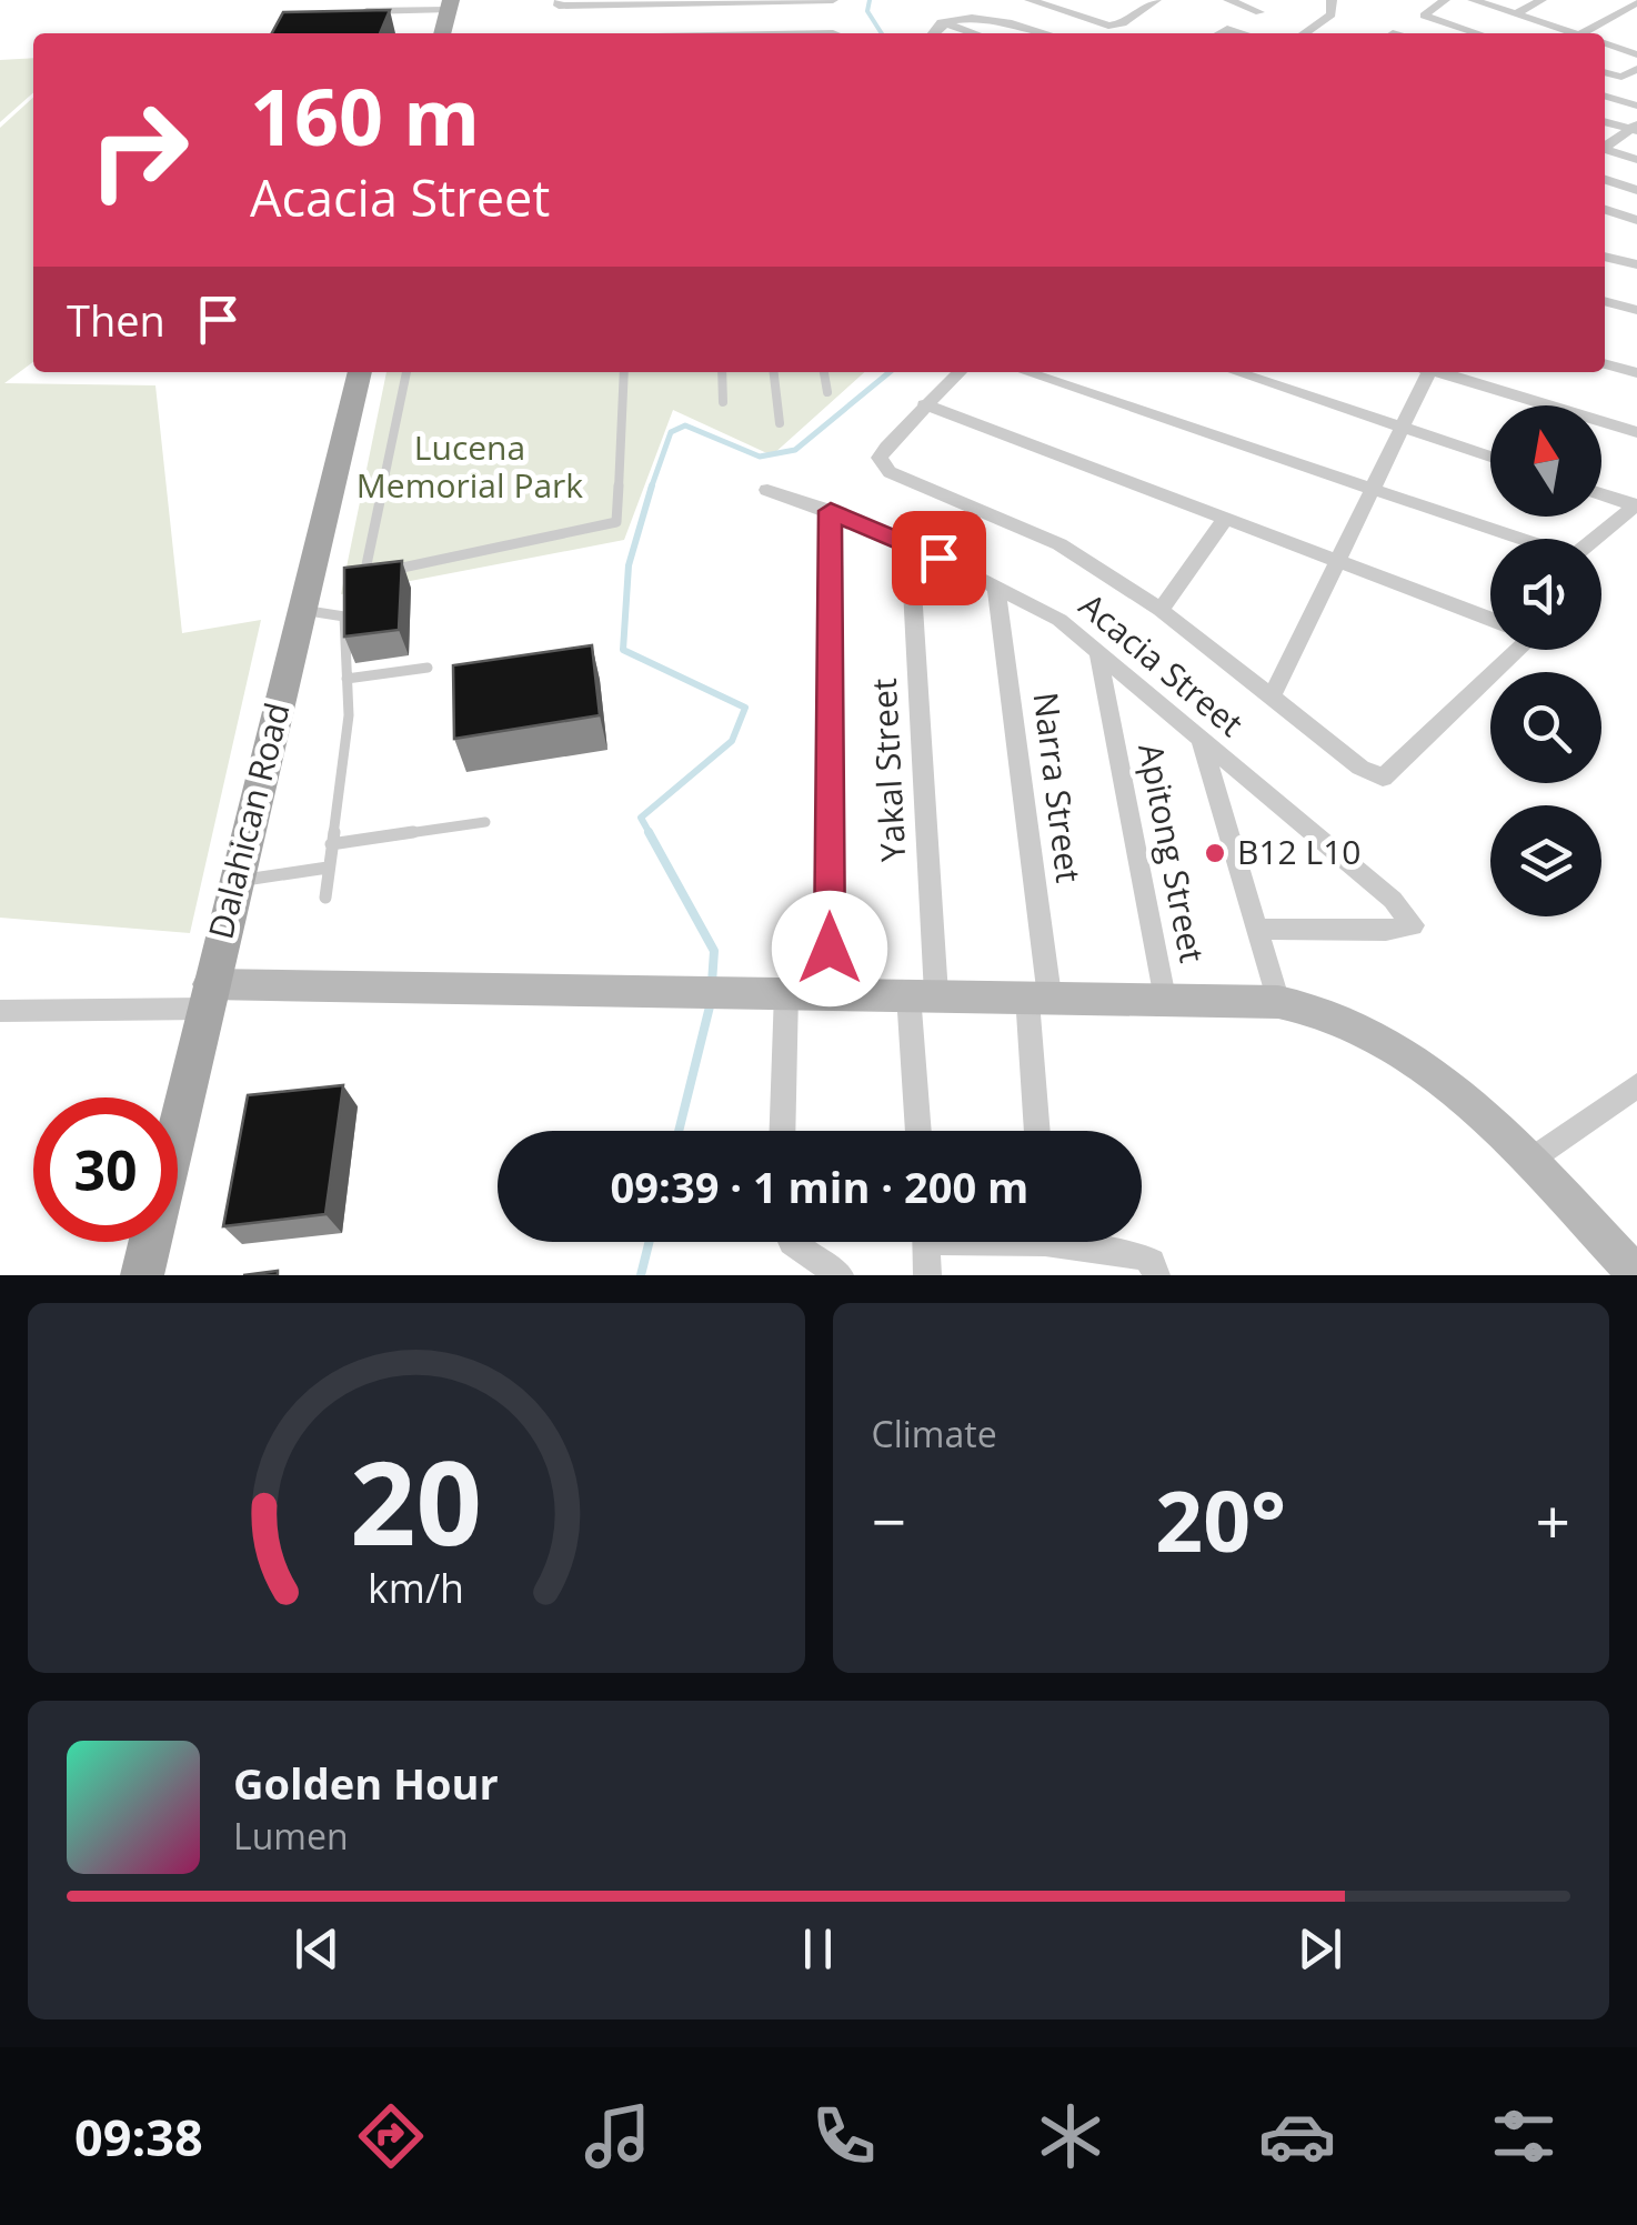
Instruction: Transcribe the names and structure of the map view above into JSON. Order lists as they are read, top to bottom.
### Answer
{
  "streets": {
    "main road": ["Dalahican Road"],
    "street": [
      "Acacia Street",
      "Yakal Street",
      "Narra Street",
      "Apitong Street"
    ]
  },
  "crossings": [
    ["Acacia Street", "Yakal Street"],
    ["Acacia Street", "Narra Street"],
    ["Acacia Street", "Apitong Street"]
  ],
  "parks": ["Lucena Memorial Park"],
  "places": ["B12 L10"],
  "north": "top",
  "page": {
    "turn": ["160 m", "Acacia Street"],
    "then": "Then",
    "limit": "30",
    "trip": "09:39 · 1 min · 200 m",
    "tile": "Climate",
    "heat": ["−", "20°", "+"],
    "song": ["Golden Hour", "Lumen"],
    "tabs": "09:38",
    "gauge": ["20", "km/h"]
  }
}
